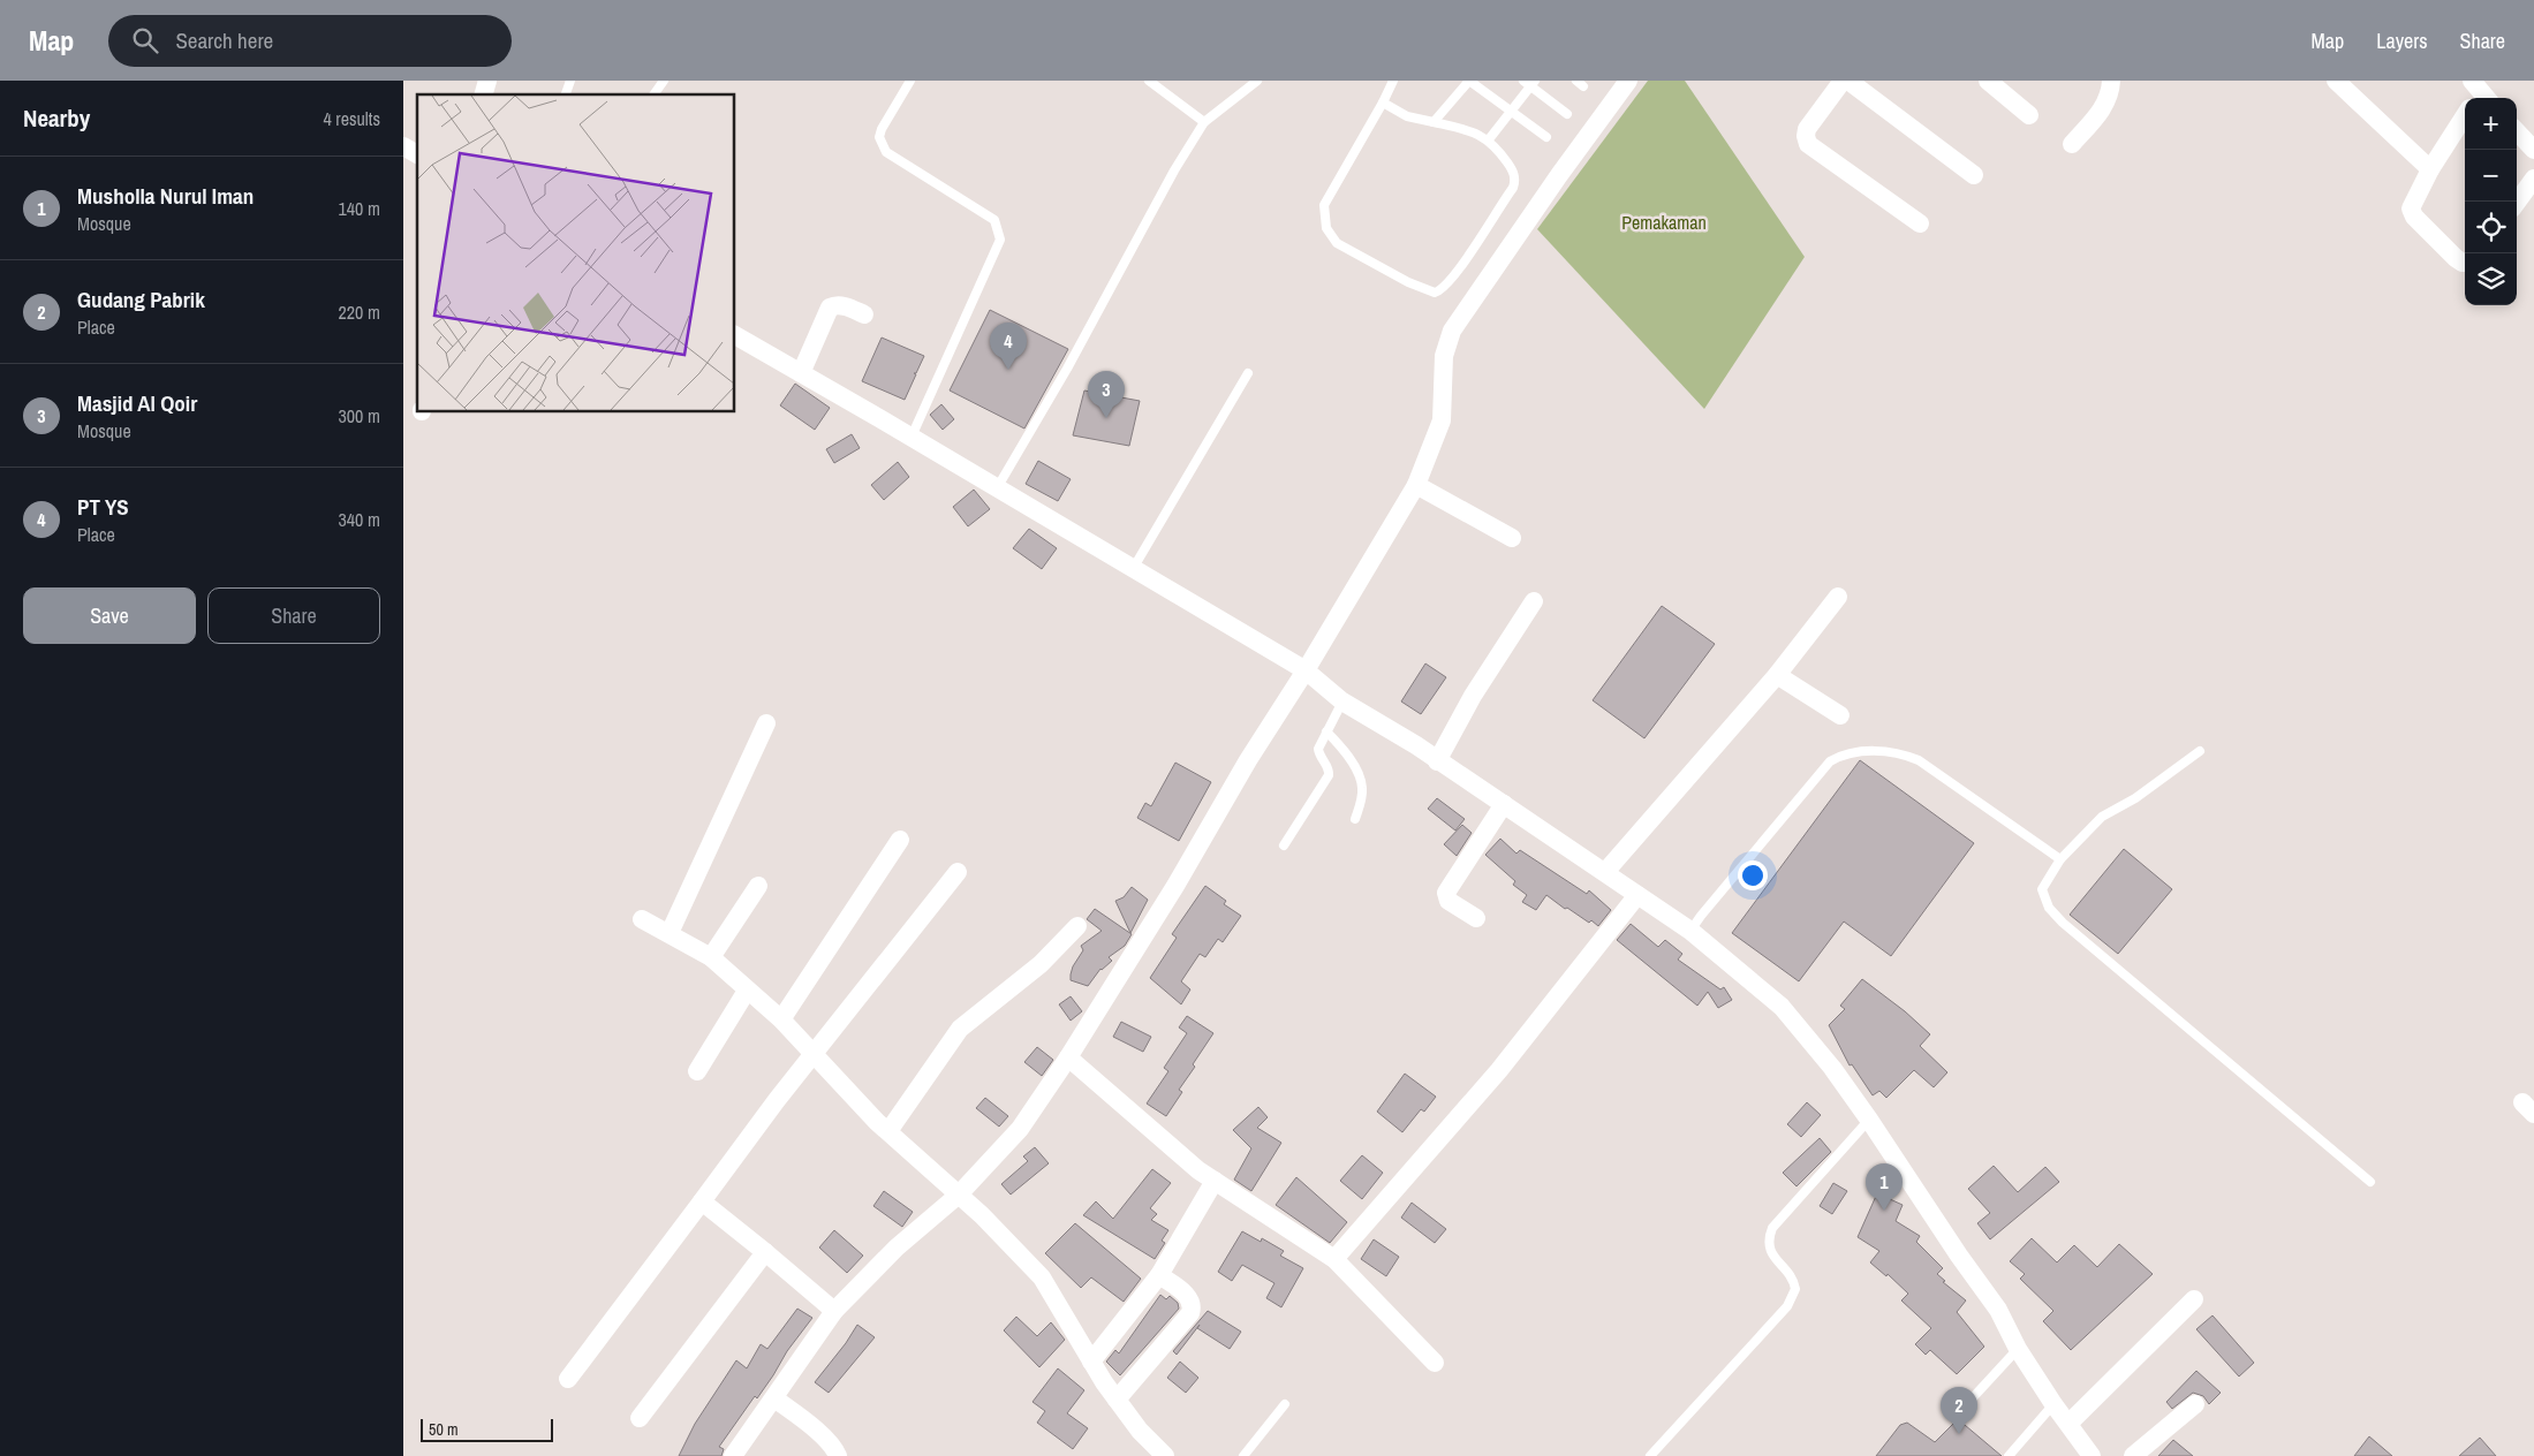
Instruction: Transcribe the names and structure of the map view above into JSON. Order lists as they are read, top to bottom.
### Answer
{
  "parks": ["Pemakaman"],
  "scale_bar": "50 m",
  "page": {
    "header": "Map",
    "search": "Search here",
    "nav": ["Map", "Layers", "Share"],
    "heading": ["Nearby", "4 results"],
    "map_buttons": ["+", "−"],
    "list": [
      {
        "mark": "1",
        "name": "Musholla Nurul Iman",
        "note": "Mosque",
        "value": "140 m"
      },
      {
        "mark": "2",
        "name": "Gudang Pabrik",
        "note": "Place",
        "value": "220 m"
      },
      {
        "mark": "3",
        "name": "Masjid Al Qoir",
        "note": "Mosque",
        "value": "300 m"
      },
      {
        "mark": "4",
        "name": "PT YS",
        "note": "Place",
        "value": "340 m"
      }
    ],
    "pins": [
      "4",
      "3",
      "1",
      "2"
    ],
    "buttons": ["Save", "Share"],
    "scale": "50 m"
  }
}
